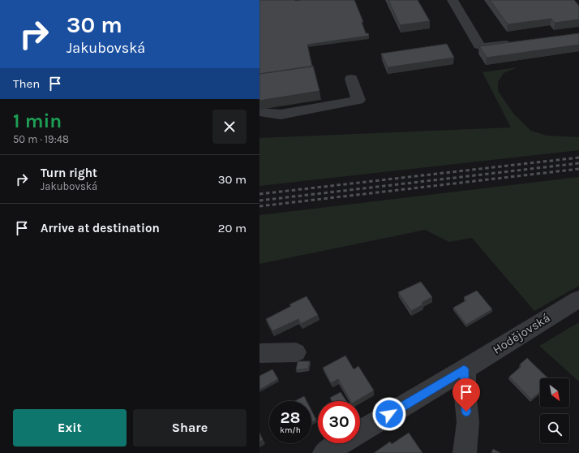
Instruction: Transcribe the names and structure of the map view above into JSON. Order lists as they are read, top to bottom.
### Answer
{
  "streets": {
    "street": ["Hodějovská"]
  },
  "north": "bottom right",
  "page": {
    "turn": ["30 m", "Jakubovská"],
    "then": "Then",
    "heading": ["1 min", "50 m · 19:48"],
    "list": [
      {
        "name": "Turn right",
        "note": "Jakubovská",
        "value": "30 m"
      },
      {
        "name": "Arrive at destination",
        "value": "20 m"
      }
    ],
    "speed": "28 km/h",
    "limit": "30",
    "buttons": ["Exit", "Share"]
  }
}
